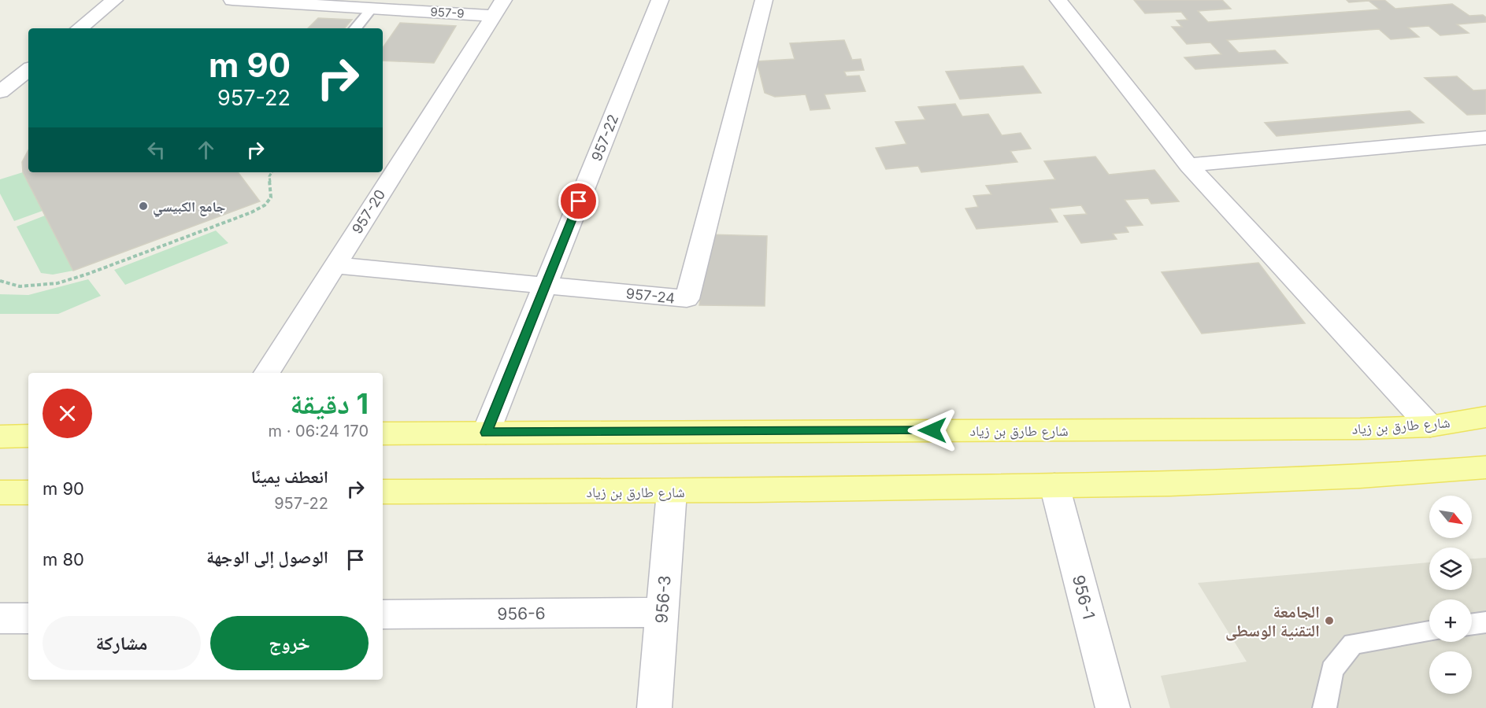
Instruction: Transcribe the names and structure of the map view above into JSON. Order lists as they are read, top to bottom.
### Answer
{
  "streets": {
    "main road": ["شارع طارق بن زياد"],
    "street": [
      "957-9",
      "957-22",
      "957-20",
      "957-24",
      "956-1",
      "956-3",
      "956-6"
    ]
  },
  "crossings": [
    ["957-9", "957-20"],
    ["957-22", "957-24"],
    ["957-22", "شارع طارق بن زياد"],
    ["957-20", "957-24"],
    ["شارع طارق بن زياد", "956-1"],
    ["شارع طارق بن زياد", "956-3"],
    ["956-3", "956-6"]
  ],
  "places": ["جامع الكبيسي", "الجامعة التقنية الوسطى"],
  "north": "bottom right",
  "page": {
    "turn": ["90 m", "957-22"],
    "heading": ["1 دقيقة", "170 m · 06:24"],
    "list": [
      {
        "name": "انعطف يمينًا",
        "note": "957-22",
        "value": "90 m"
      },
      {
        "name": "الوصول إلى الوجهة",
        "value": "80 m"
      }
    ],
    "map_buttons": ["+", "−"],
    "buttons": ["خروج", "مشاركة"]
  }
}
